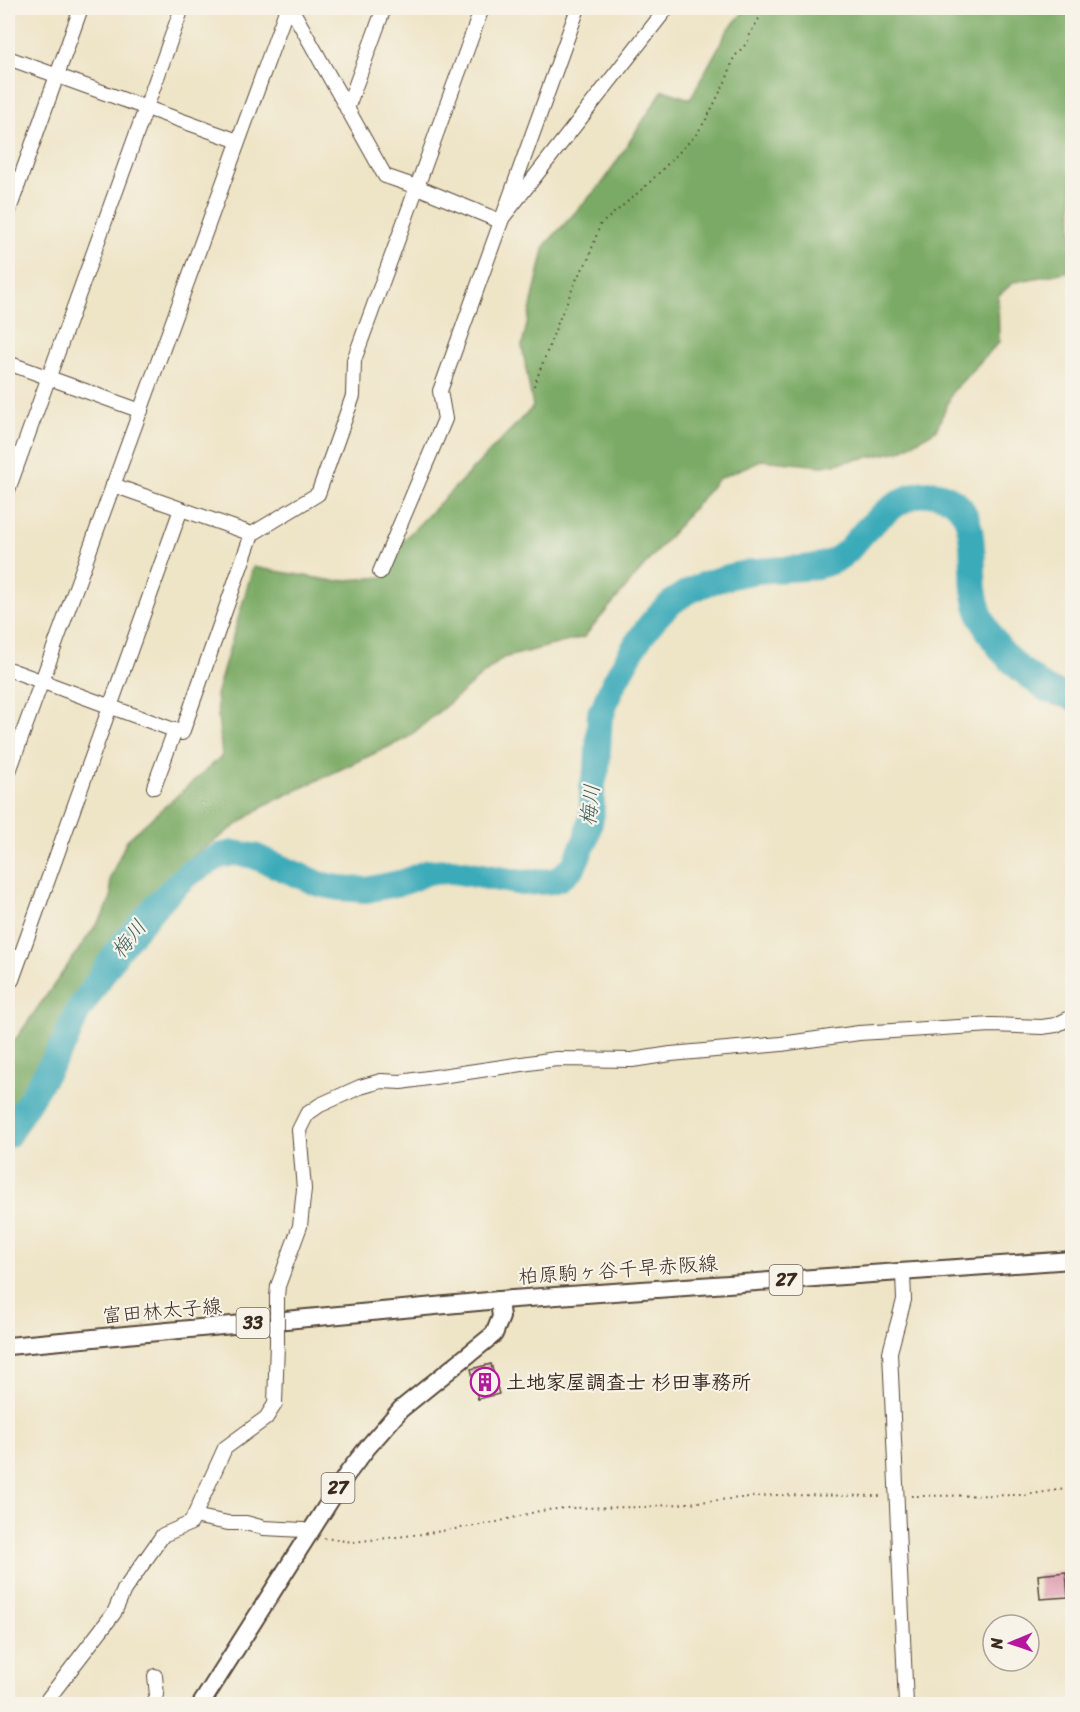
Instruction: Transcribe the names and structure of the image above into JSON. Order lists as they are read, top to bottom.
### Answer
{
  "streets": {
    "main road": [
      "柏原駒ヶ谷千早赤阪線",
      "27",
      "富田林太子線",
      "33"
    ]
  },
  "crossings": [
    ["柏原駒ヶ谷千早赤阪線", "富田林太子線"]
  ],
  "water": ["梅川"],
  "places": {
    "building": ["土地家屋調査士 杉田事務所"]
  },
  "north": "left"
}
